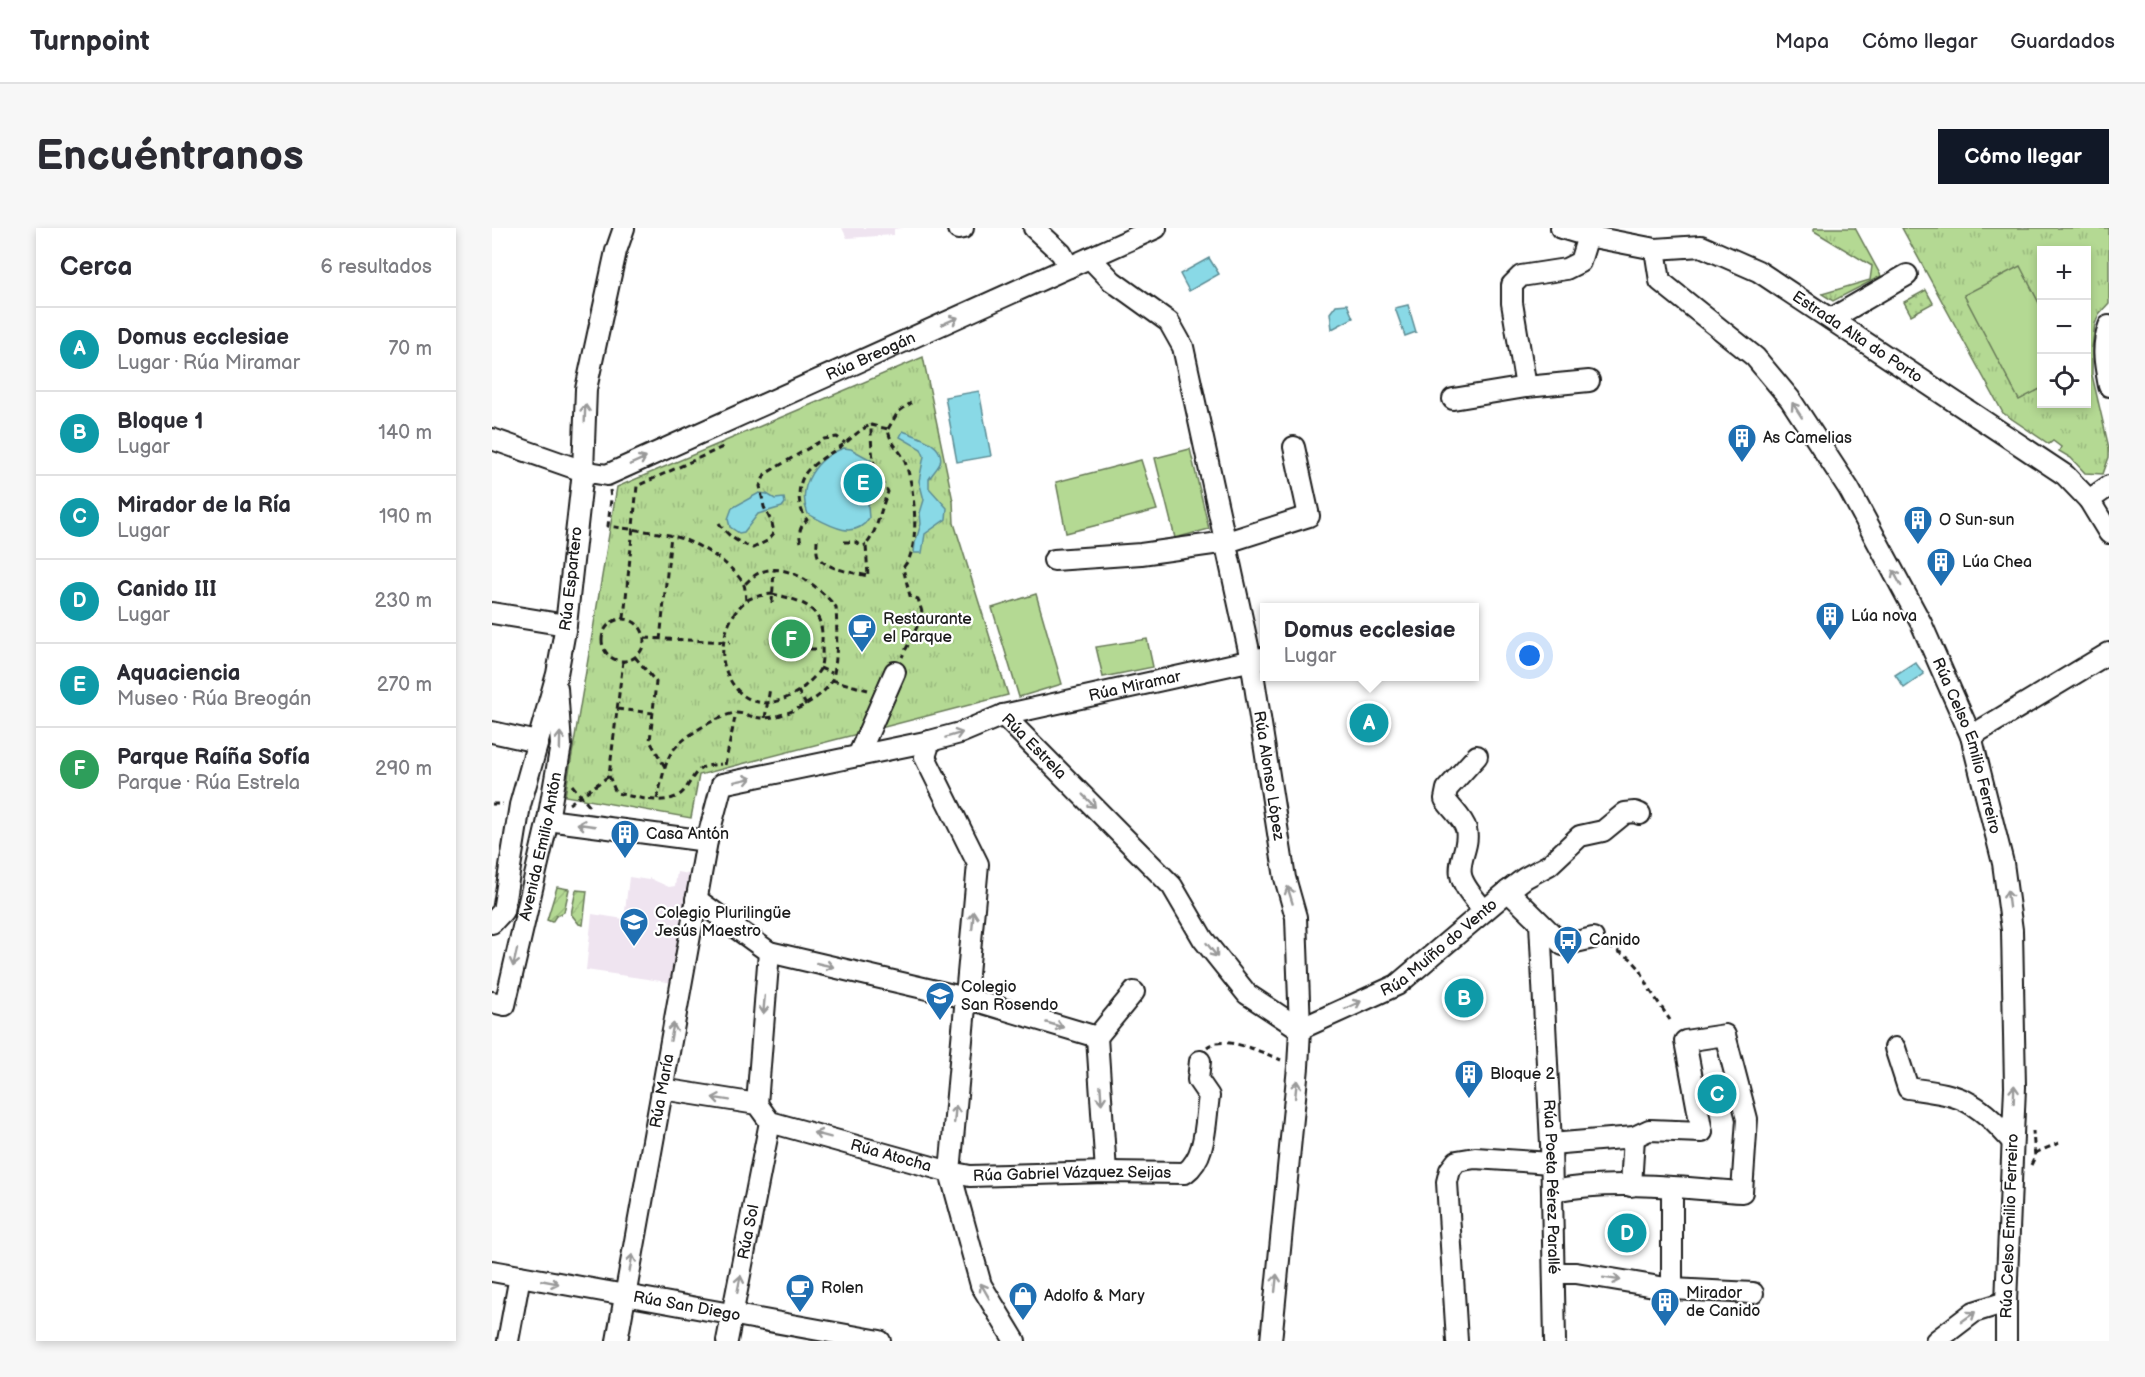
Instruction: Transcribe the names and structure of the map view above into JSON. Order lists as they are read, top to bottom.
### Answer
{
  "streets": {
    "street": [
      "Estrada Alta do Porto",
      "Rúa Breogán",
      "Rúa Espartero",
      "Rúa Miramar",
      "Rúa Celso Emilio Ferreiro",
      "Rúa Estrela",
      "Rúa Alonso López",
      "Avenida Emilio Antón",
      "Rúa Muíño do Vento",
      "Rúa María",
      "Rúa Atocha",
      "Rúa Gabriel Vázquez Seijas",
      "Rúa Poeta Pérez Parallé",
      "Rúa Sol",
      "Rúa San Diego"
    ]
  },
  "crossings": [
    ["Estrada Alta do Porto", "Rúa Celso Emilio Ferreiro"],
    ["Rúa Breogán", "Rúa Espartero"],
    ["Rúa Breogán", "Rúa Alonso López"],
    ["Rúa Espartero", "Avenida Emilio Antón"],
    ["Rúa Miramar", "Rúa Estrela"],
    ["Rúa Miramar", "Rúa Alonso López"],
    ["Rúa Estrela", "Rúa Alonso López"],
    ["Rúa Estrela", "Rúa Muíño do Vento"],
    ["Rúa Alonso López", "Rúa Muíño do Vento"],
    ["Rúa Muíño do Vento", "Rúa Poeta Pérez Parallé"],
    ["Rúa María", "Rúa San Diego"],
    ["Rúa Atocha", "Rúa Gabriel Vázquez Seijas"],
    ["Rúa Atocha", "Rúa Sol"],
    ["Rúa Sol", "Rúa San Diego"]
  ],
  "one_way": [
    "Rúa Breogán",
    "Rúa Celso Emilio Ferreiro",
    "Rúa Estrela",
    "Rúa Alonso López",
    "Rúa Muíño do Vento",
    "Rúa Atocha",
    "Rúa Sol"
  ],
  "places": {
    "building": [
      "As Camelias",
      "O Sun-sun",
      "Lúa Chea",
      "Lúa nova",
      "Casa Antón",
      "Bloque 2",
      "Mirador de Canido"
    ],
    "cafe": ["Restaurante el Parque", "Rolen"],
    "school or university": ["Colegio Plurilingüe Jesús Maestro", "Colegio San Rosendo"],
    "bus stop": ["Canido"],
    "shop": ["Adolfo & Mary"]
  },
  "page": {
    "header": "Turnpoint",
    "nav": ["Mapa", "Cómo llegar", "Guardados"],
    "buttons": "Cómo llegar",
    "title": "Encuéntranos",
    "heading": ["Cerca", "6 resultados"],
    "map_buttons": ["+", "−"],
    "list": [
      {
        "mark": "A",
        "name": "Domus ecclesiae",
        "note": "Lugar · Rúa Miramar",
        "value": "70 m"
      },
      {
        "mark": "B",
        "name": "Bloque 1",
        "note": "Lugar",
        "value": "140 m"
      },
      {
        "mark": "C",
        "name": "Mirador de la Ría",
        "note": "Lugar",
        "value": "190 m"
      },
      {
        "mark": "D",
        "name": "Canido III",
        "note": "Lugar",
        "value": "230 m"
      },
      {
        "mark": "E",
        "name": "Aquaciencia",
        "note": "Museo · Rúa Breogán",
        "value": "270 m"
      },
      {
        "mark": "F",
        "name": "Parque Raíña Sofía",
        "note": "Parque · Rúa Estrela",
        "value": "290 m"
      }
    ],
    "pins": [
      "E",
      "F",
      "A",
      "B",
      "C",
      "D"
    ],
    "popup": ["Domus ecclesiae", "Lugar"]
  }
}
